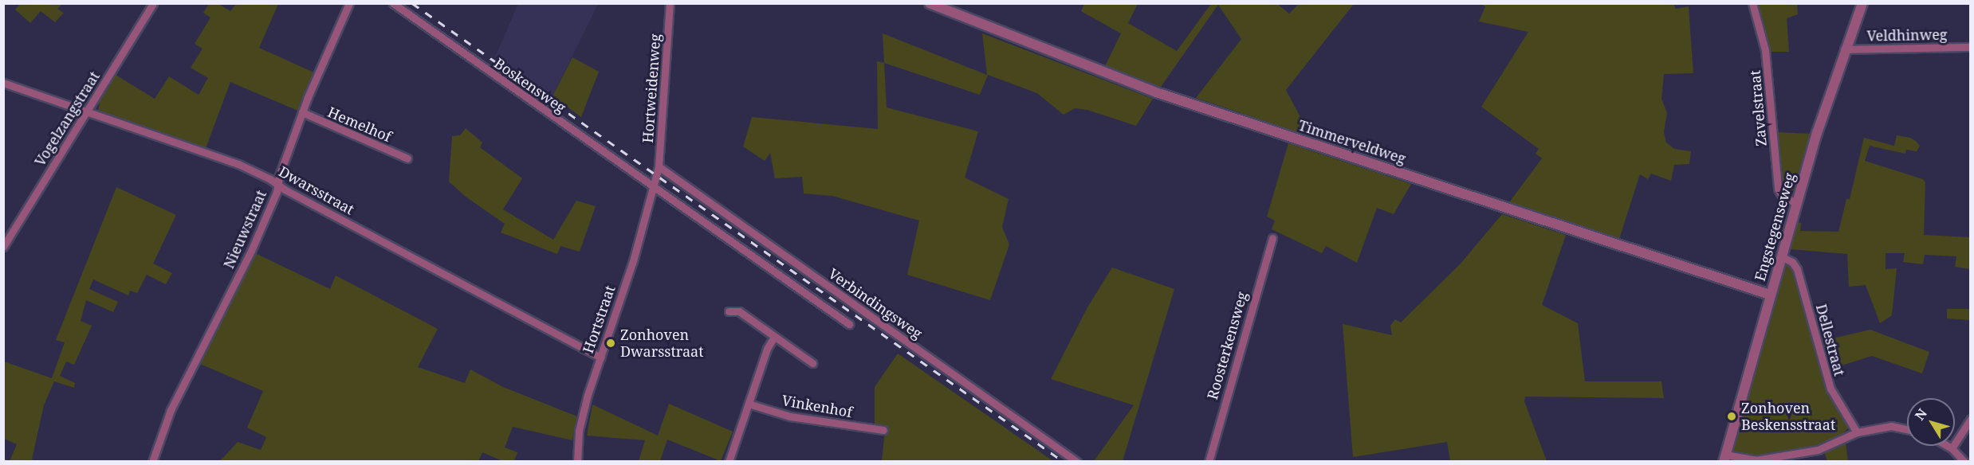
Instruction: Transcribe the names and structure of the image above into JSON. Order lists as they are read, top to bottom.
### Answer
{
  "streets": {
    "street": [
      "Veldhinweg",
      "Boskensweg",
      "Hortweidenweg",
      "Zavelstraat",
      "Vogelzangstraat",
      "Hemelhof",
      "Timmerveldweg",
      "Dwarsstraat",
      "Engstegenseweg",
      "Nieuwstraat",
      "Verbindingsweg",
      "Hortstraat",
      "Dellestraat",
      "Roosterkensweg",
      "Vinkenhof"
    ]
  },
  "crossings": [
    ["Veldhinweg", "Engstegenseweg"],
    ["Boskensweg", "Hortstraat"],
    ["Hortweidenweg", "Verbindingsweg"],
    ["Hortweidenweg", "Hortstraat"],
    ["Zavelstraat", "Engstegenseweg"],
    ["Vogelzangstraat", "Dwarsstraat"],
    ["Hemelhof", "Nieuwstraat"],
    ["Timmerveldweg", "Engstegenseweg"],
    ["Dwarsstraat", "Nieuwstraat"],
    ["Dwarsstraat", "Hortstraat"],
    ["Engstegenseweg", "Dellestraat"]
  ],
  "places": ["Zonhoven Dwarsstraat", "Zonhoven Beskensstraat"],
  "north": "top left"
}
